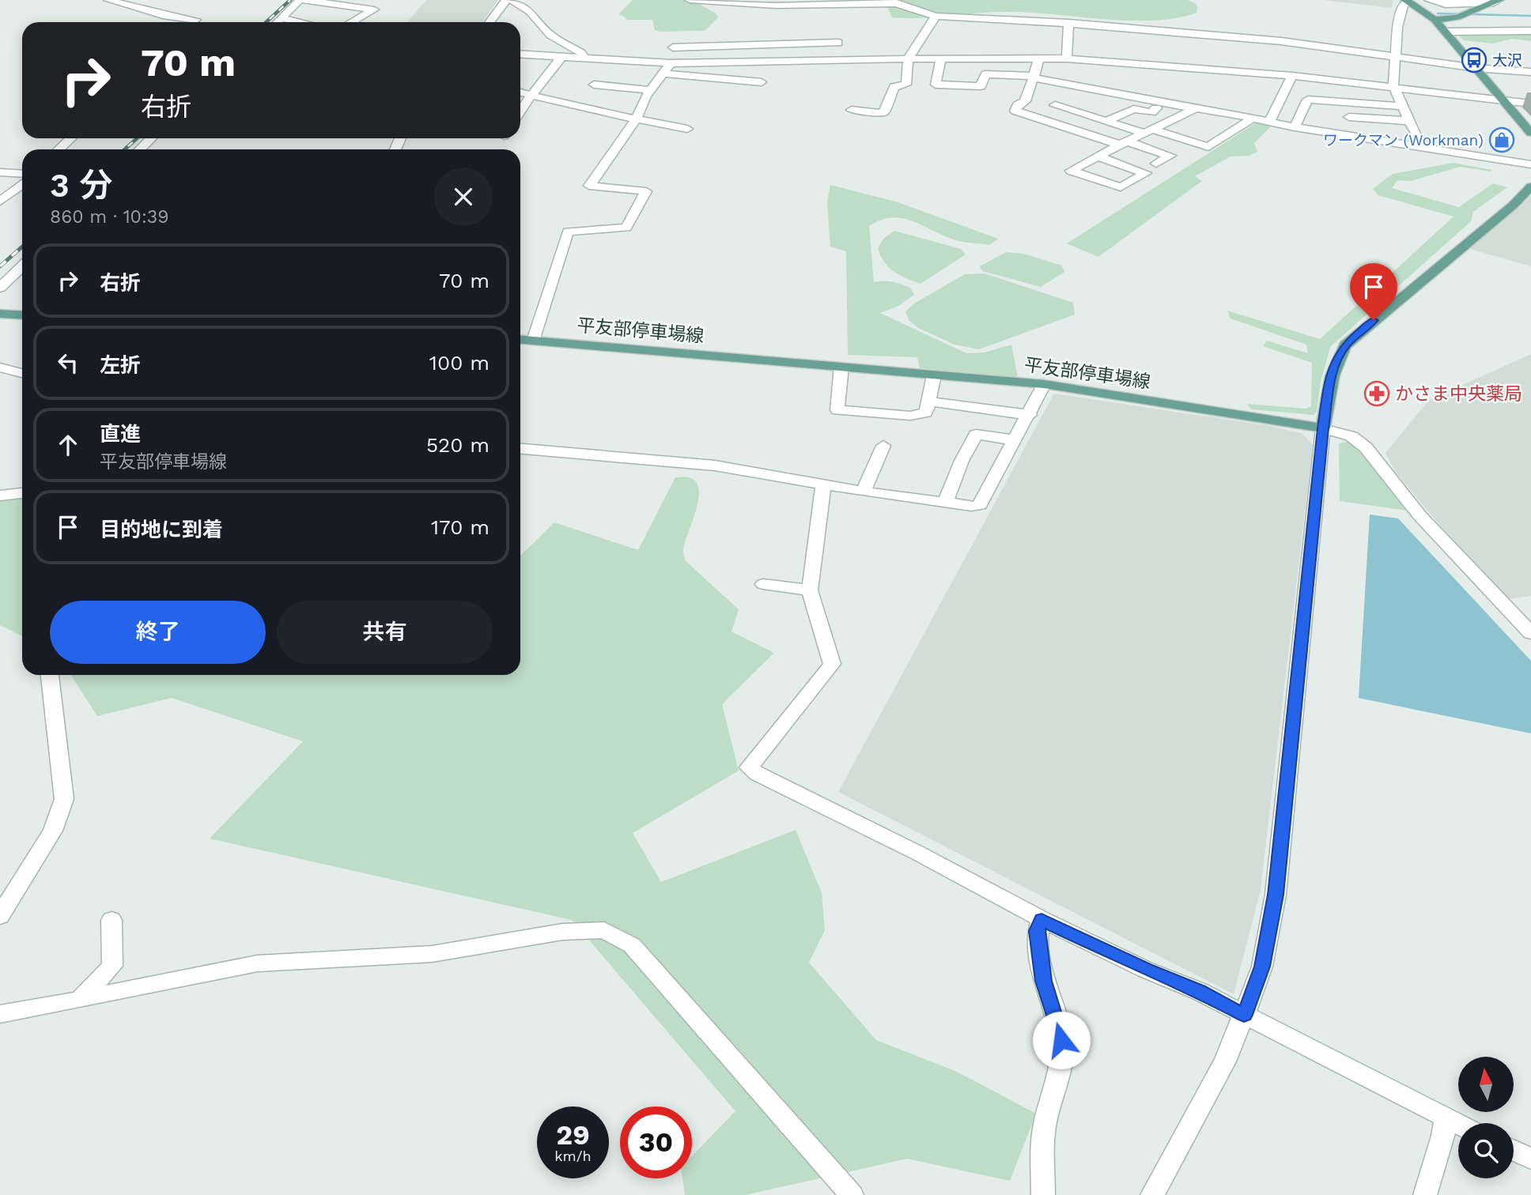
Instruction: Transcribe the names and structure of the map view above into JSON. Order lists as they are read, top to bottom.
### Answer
{
  "streets": {
    "main road": ["平友部停車場線"]
  },
  "places": {
    "bus stop": ["大沢"],
    "shop": ["ワークマン (Workman)"],
    "pharmacy": ["かさま中央薬局"]
  },
  "north": "top",
  "page": {
    "turn": ["70 m", "右折"],
    "heading": ["3 分", "860 m · 10:39"],
    "list": [
      {
        "name": "右折",
        "value": "70 m"
      },
      {
        "name": "左折",
        "value": "100 m"
      },
      {
        "name": "直進",
        "note": "平友部停車場線",
        "value": "520 m"
      },
      {
        "name": "目的地に到着",
        "value": "170 m"
      }
    ],
    "buttons": ["終了", "共有"],
    "speed": "29 km/h",
    "limit": "30"
  }
}
